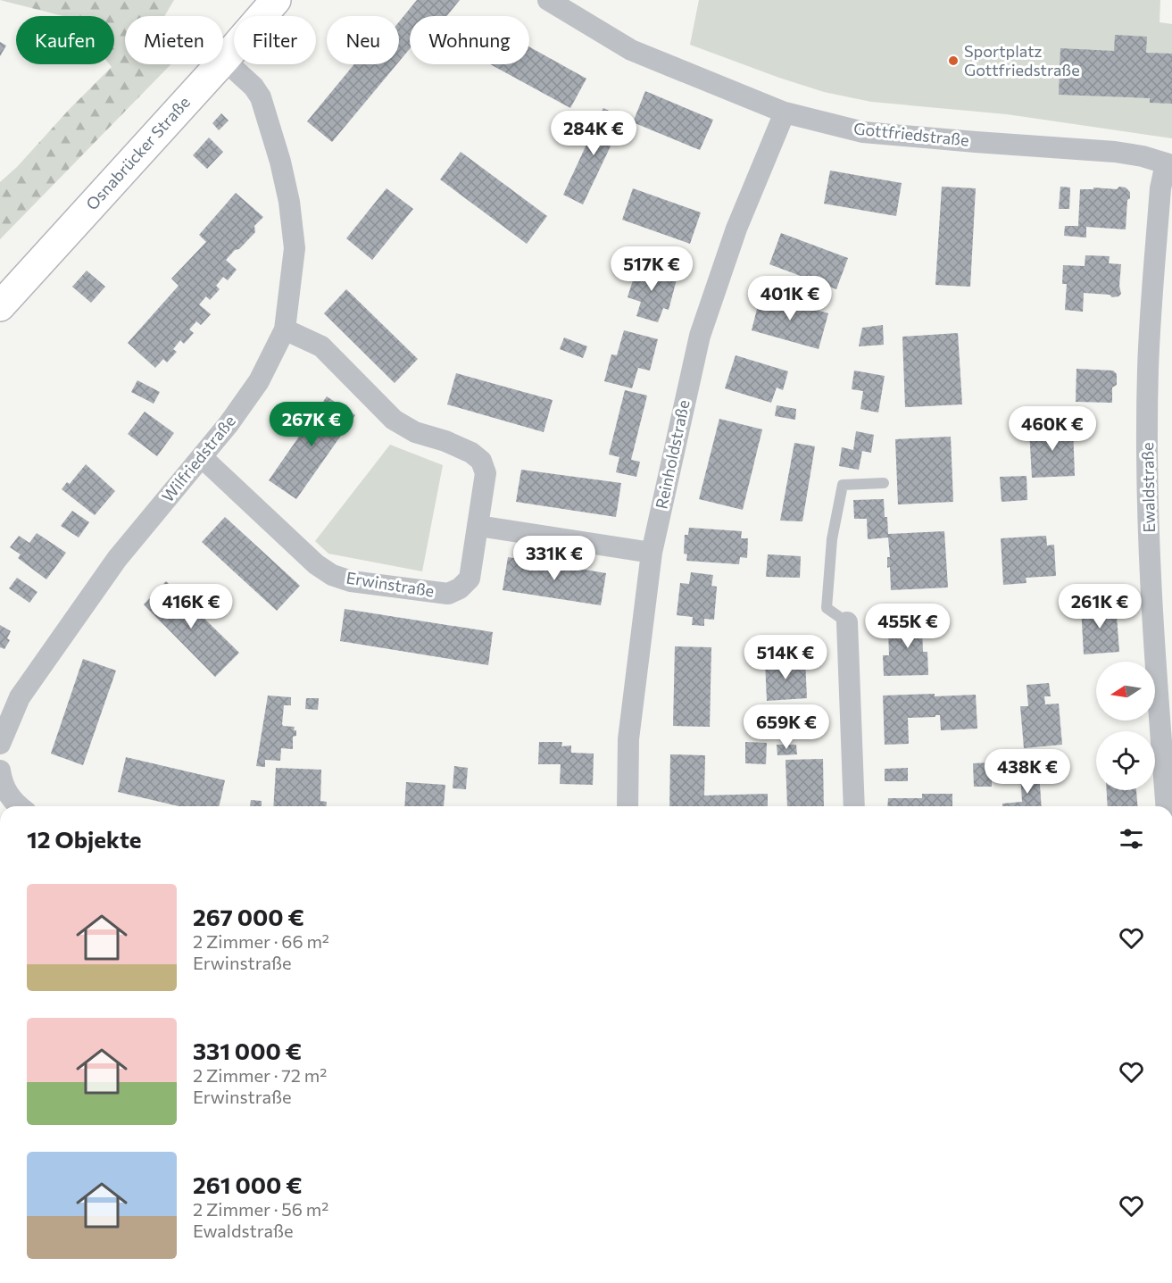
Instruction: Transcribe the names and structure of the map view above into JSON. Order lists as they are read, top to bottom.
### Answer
{
  "streets": {
    "main road": ["Osnabrücker Straße"],
    "street": [
      "Gottfriedstraße",
      "Reinholdstraße",
      "Wilfriedstraße",
      "Ewaldstraße",
      "Erwinstraße"
    ]
  },
  "crossings": [
    ["Gottfriedstraße", "Reinholdstraße"],
    ["Gottfriedstraße", "Ewaldstraße"],
    ["Osnabrücker Straße", "Wilfriedstraße"],
    ["Wilfriedstraße", "Erwinstraße"]
  ],
  "places": ["Sportplatz Gottfriedstraße"],
  "north": "left",
  "page": {
    "chip": [
      "Kaufen",
      "Mieten",
      "Filter",
      "Neu",
      "Wohnung"
    ],
    "price": [
      "284K €",
      "517K €",
      "401K €",
      "267K €",
      "460K €",
      "331K €",
      "416K €",
      "261K €",
      "455K €",
      "514K €",
      "659K €",
      "438K €"
    ],
    "heading": "12 Objekte",
    "list": [
      {
        "name": "267 000 €",
        "note": "2 Zimmer · 66 m² · Erwinstraße"
      },
      {
        "name": "331 000 €",
        "note": "2 Zimmer · 72 m² · Erwinstraße"
      },
      {
        "name": "261 000 €",
        "note": "2 Zimmer · 56 m² · Ewaldstraße"
      }
    ]
  }
}
